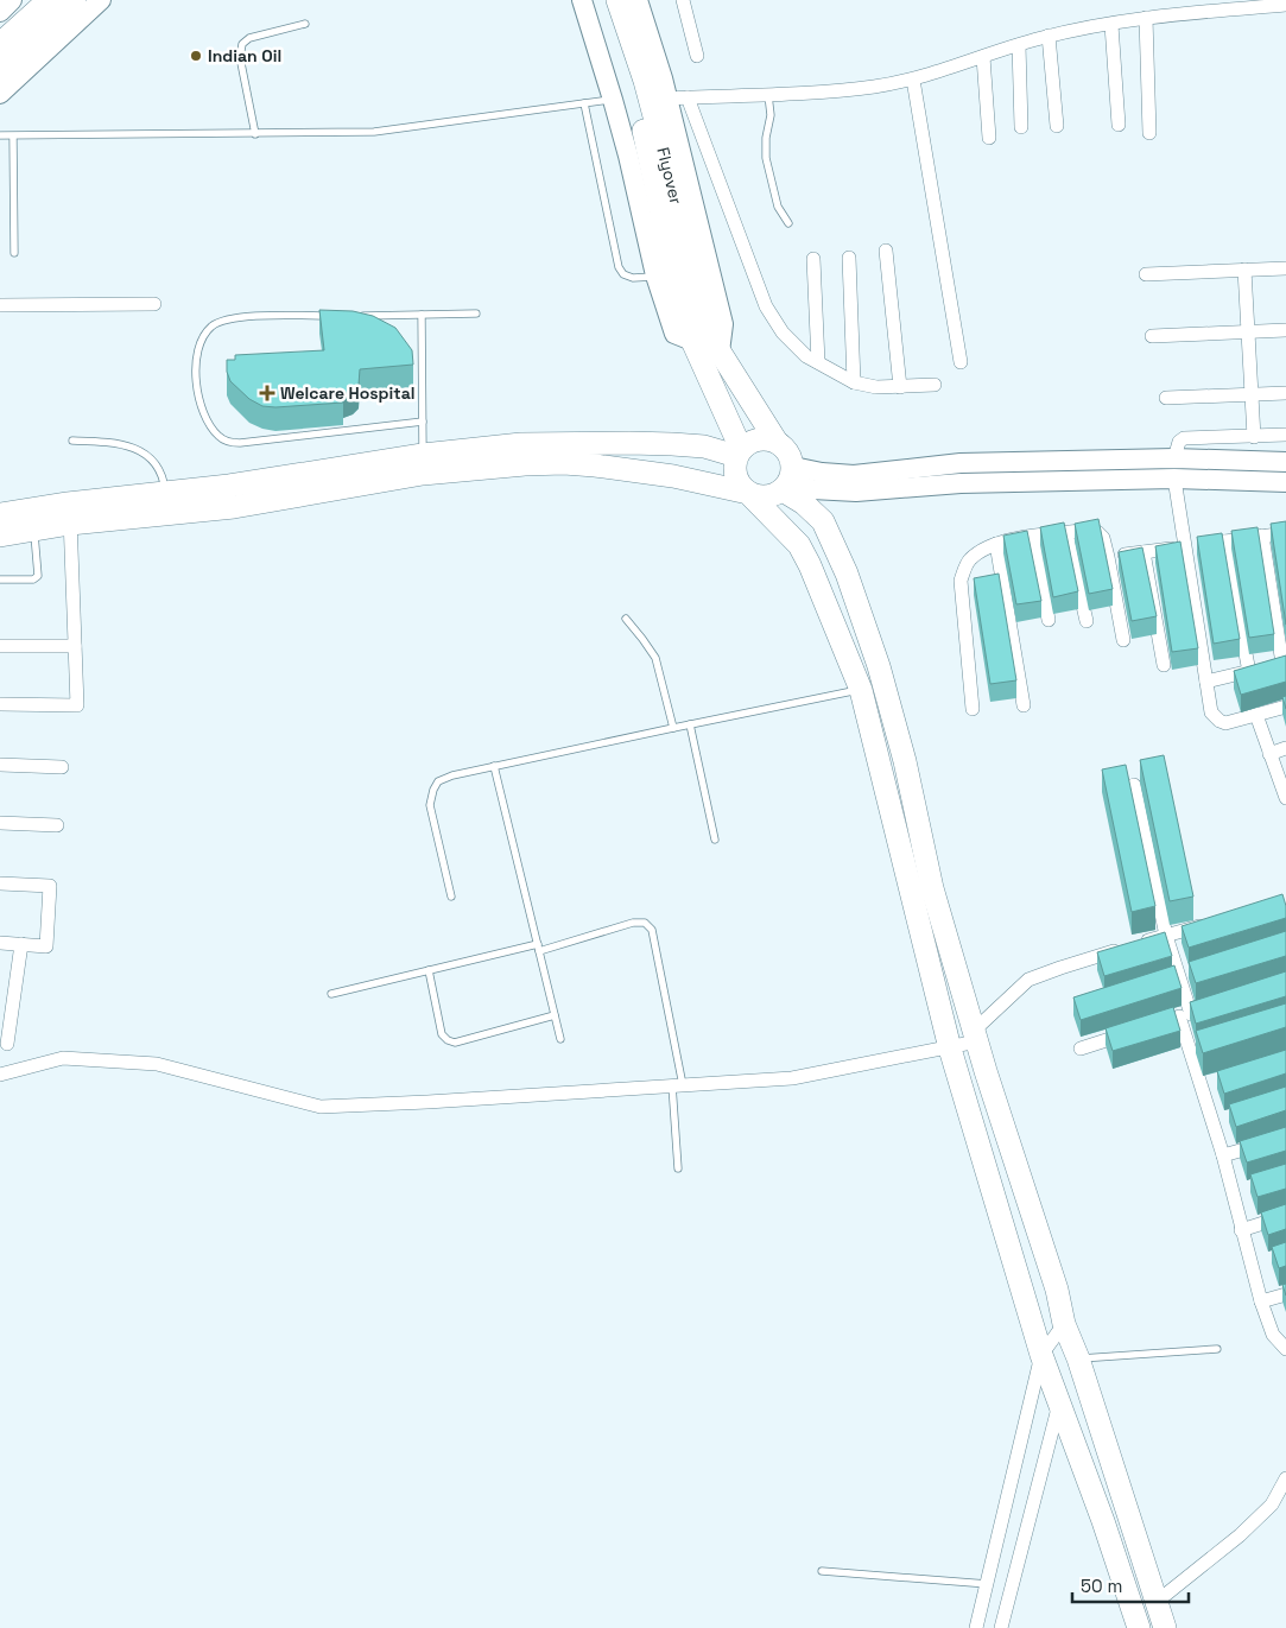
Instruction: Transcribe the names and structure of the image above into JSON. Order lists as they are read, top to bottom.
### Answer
{
  "streets": {
    "main road": ["Flyover"]
  },
  "places": {
    "other": ["Indian Oil"],
    "health": ["Welcare Hospital"]
  },
  "scale_bar": "50 m"
}
